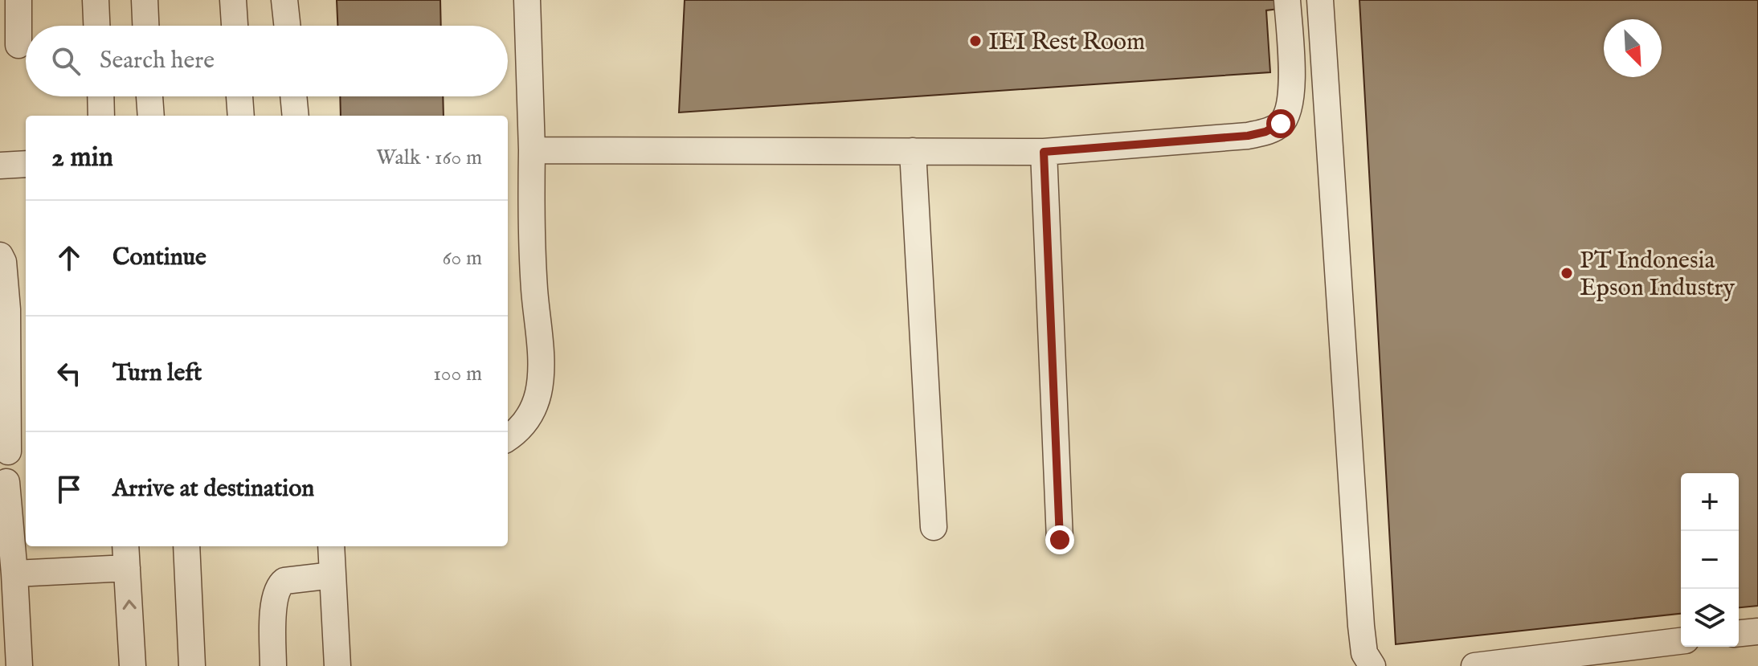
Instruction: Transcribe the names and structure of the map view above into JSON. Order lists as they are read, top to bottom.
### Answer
{
  "places": ["IEI Rest Room", "PT Indonesia Epson Industry"],
  "north": "bottom right",
  "page": {
    "search": "Search here",
    "heading": ["2 min", "Walk · 160 m"],
    "list": [
      ["Continue", "60 m"],
      ["Turn left", "100 m"],
      "Arrive at destination"
    ],
    "map_buttons": ["+", "−"]
  }
}
